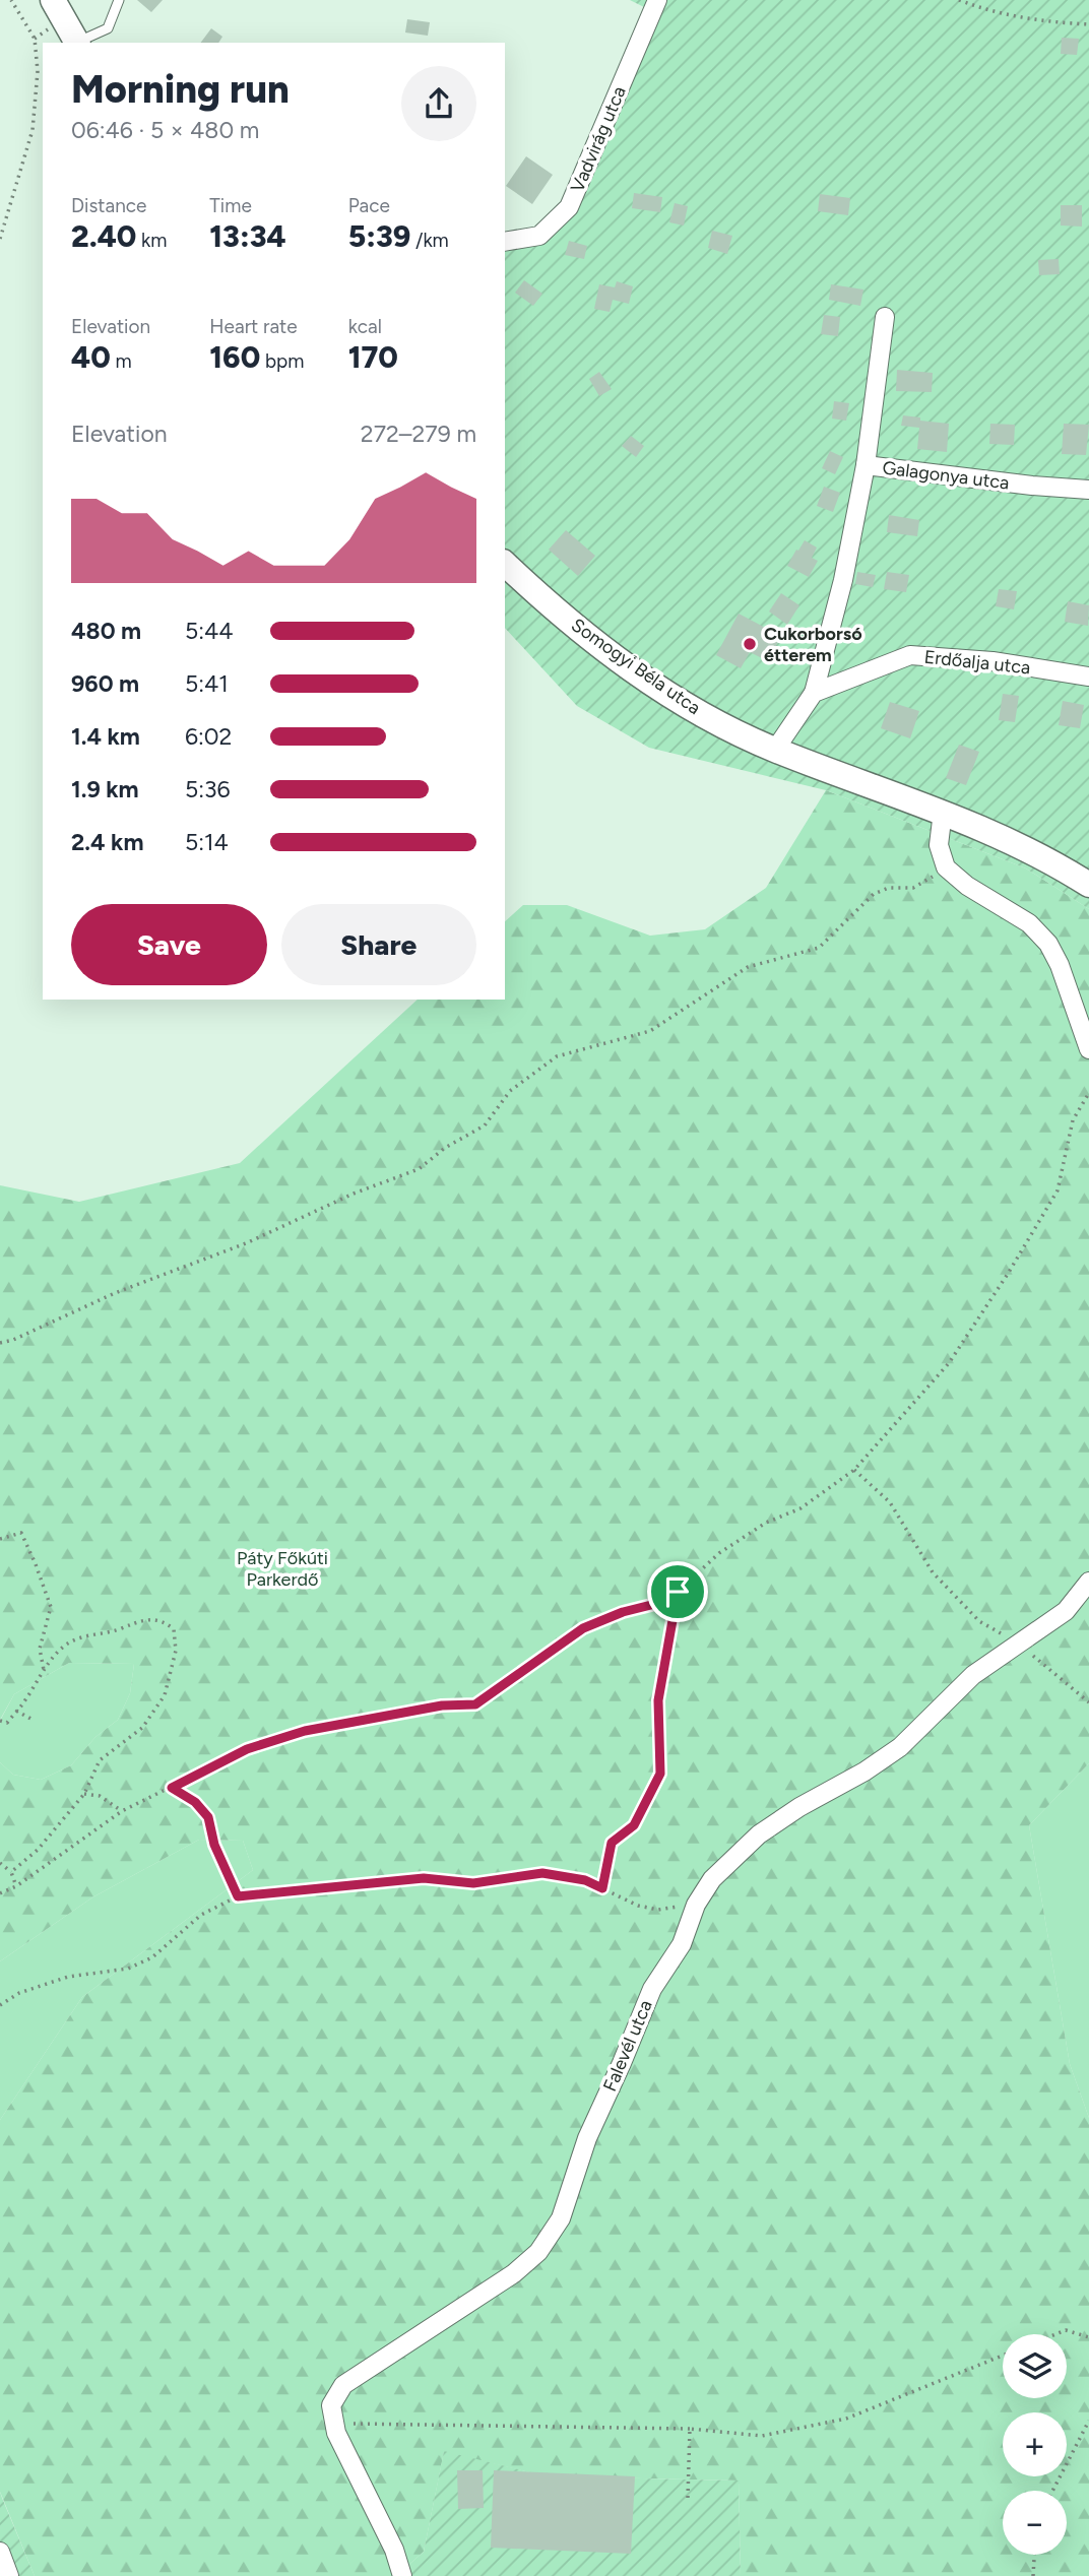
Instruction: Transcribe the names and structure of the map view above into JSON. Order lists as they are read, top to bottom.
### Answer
{
  "streets": {
    "main road": ["Somogyi Béla utca"],
    "street": [
      "Vadvirág utca",
      "Galagonya utca",
      "Erdőalja utca",
      "Falevél utca"
    ]
  },
  "crossings": [
    ["Galagonya utca", "Erdőalja utca"]
  ],
  "parks": ["Páty Főkúti Parkerdő"],
  "places": ["Cukorborsó étterem"],
  "page": {
    "heading": ["Morning run", "06:46 · 5 × 480 m"],
    "stats": [
      ["Distance", "2.40 km"],
      ["Time", "13:34"],
      ["Pace", "5:39 /km"],
      ["Elevation", "40 m"],
      ["Heart rate", "160 bpm"],
      ["kcal", "170"]
    ],
    "chart": ["Elevation", "272–279 m"],
    "list": [
      {
        "name": "480 m",
        "note": "5:44"
      },
      {
        "name": "960 m",
        "note": "5:41"
      },
      {
        "name": "1.4 km",
        "note": "6:02"
      },
      {
        "name": "1.9 km",
        "note": "5:36"
      },
      {
        "name": "2.4 km",
        "note": "5:14"
      }
    ],
    "buttons": ["Save", "Share"],
    "map_buttons": ["+", "−"]
  }
}
